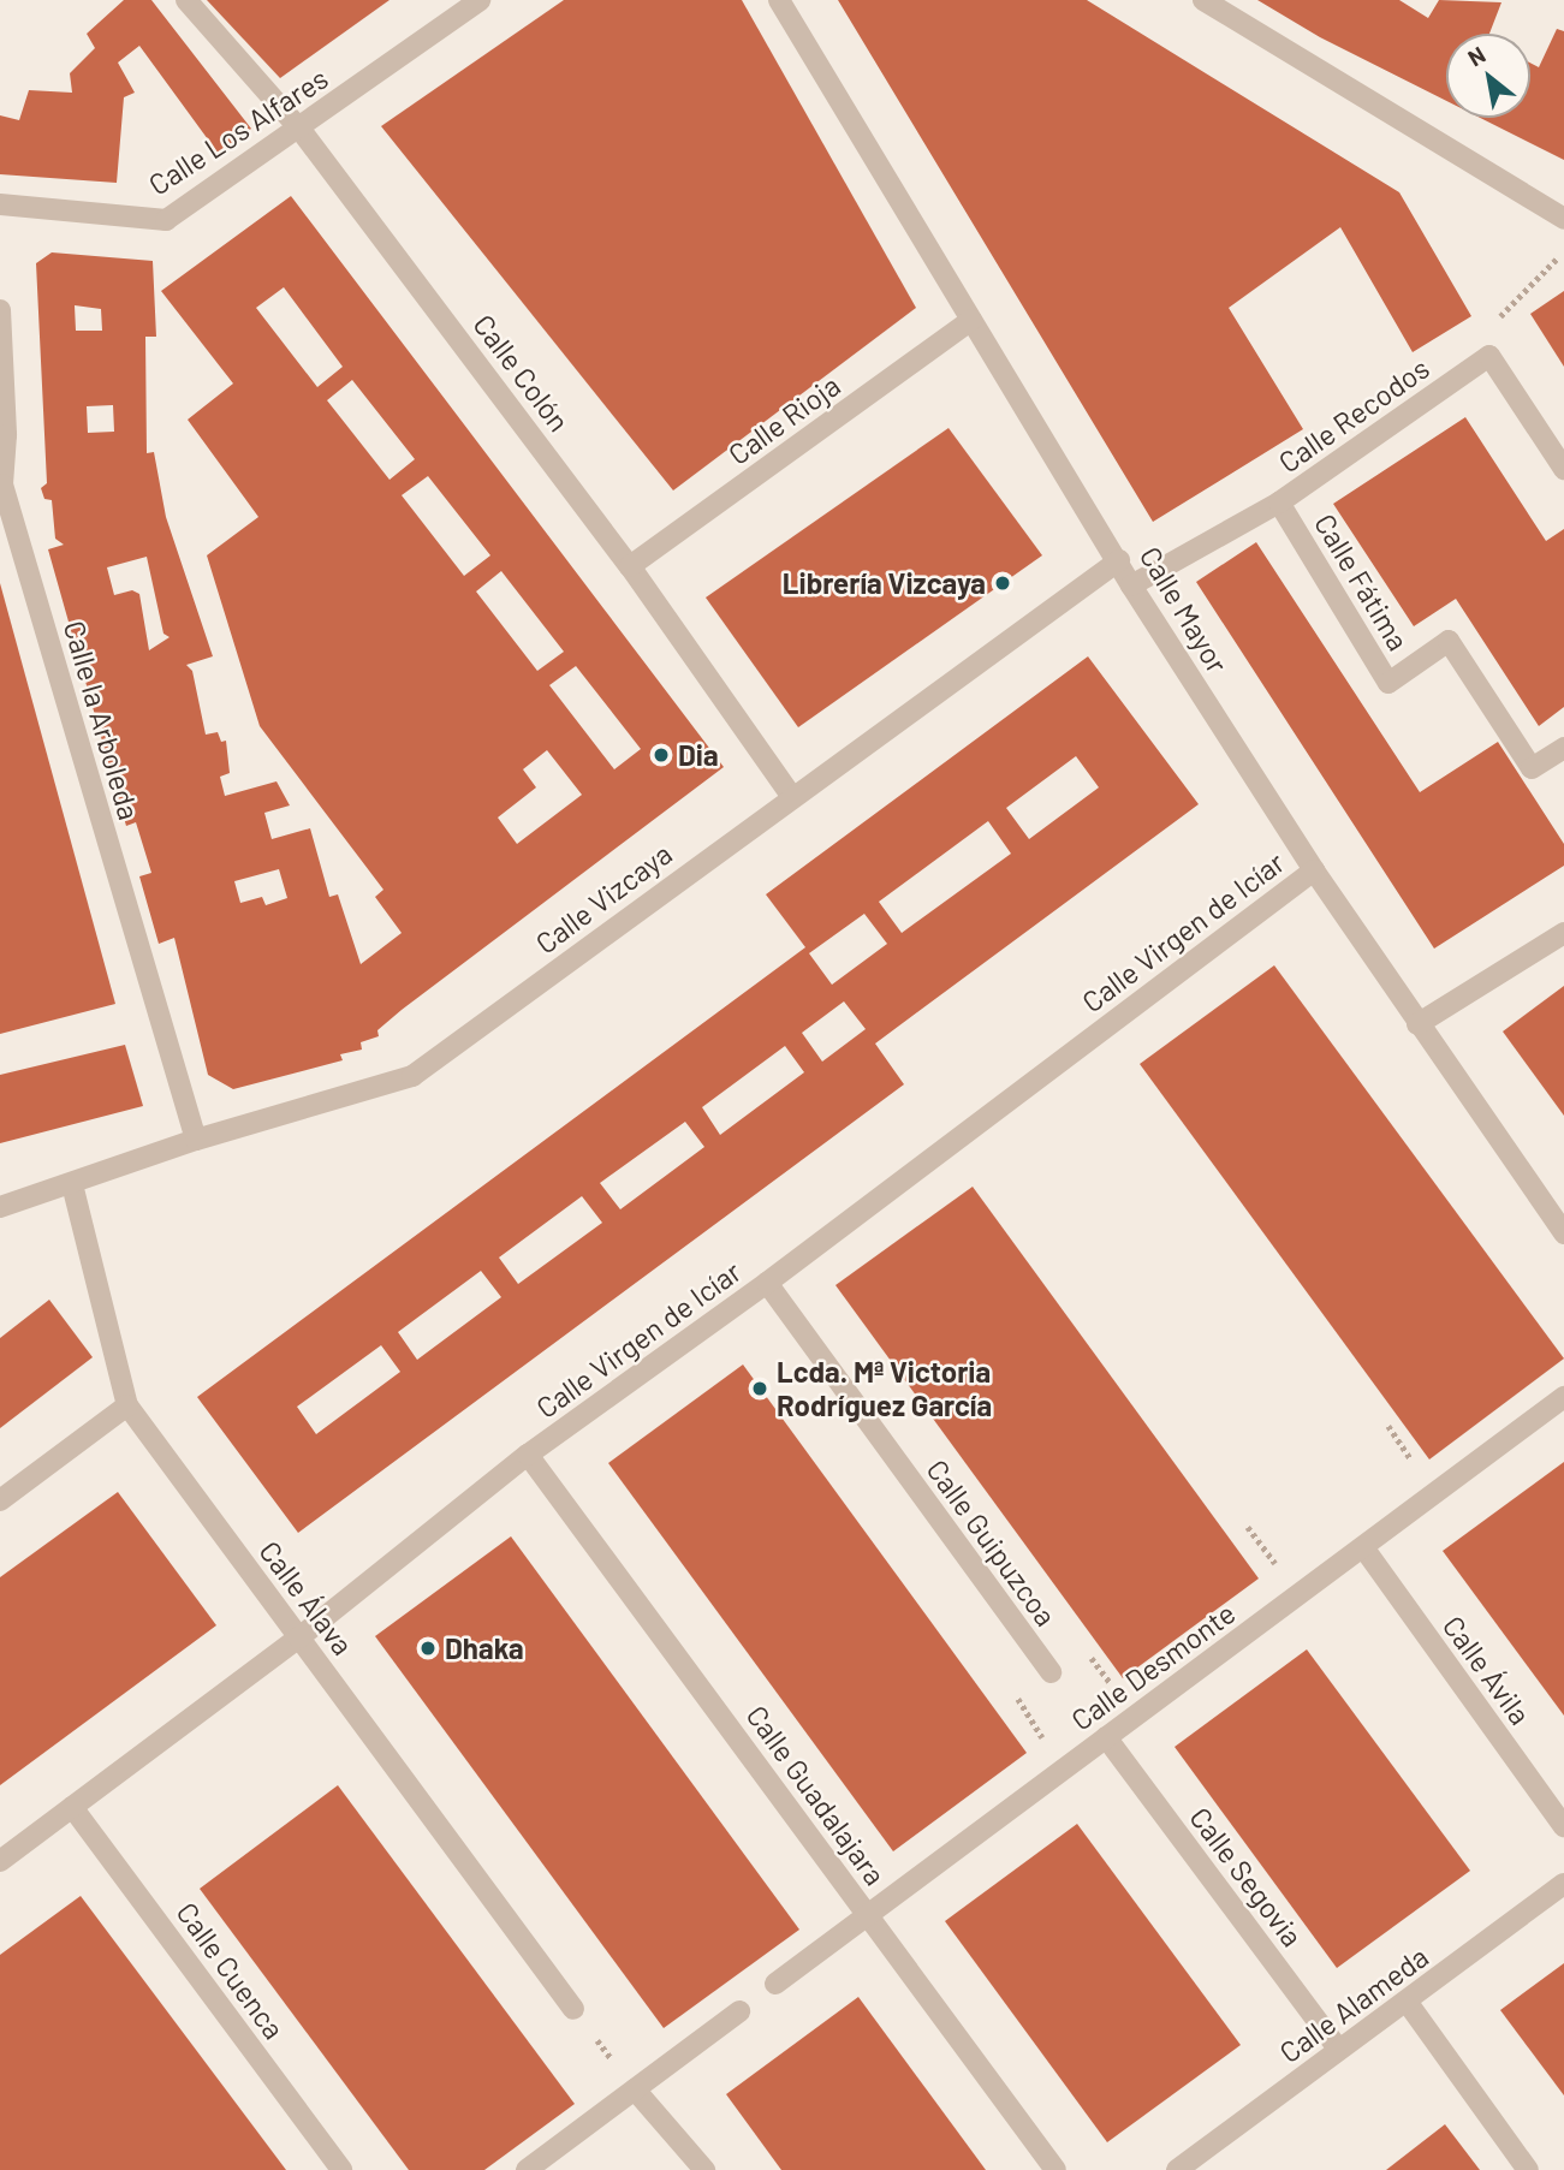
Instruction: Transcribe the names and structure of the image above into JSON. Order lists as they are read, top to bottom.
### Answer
{
  "streets": {
    "street": [
      "Calle Los Alfares",
      "Calle Colón",
      "Calle Recodos",
      "Calle Rioja",
      "Calle Fátima",
      "Calle Mayor",
      "Calle la Arboleda",
      "Calle Vizcaya",
      "Calle Virgen de Icíar",
      "Calle Guipuzcoa",
      "Calle Álava",
      "Calle Desmonte",
      "Calle Ávila",
      "Calle Guadalajara",
      "Calle Segovia",
      "Calle Cuenca",
      "Calle Alameda"
    ]
  },
  "crossings": [
    ["Calle Los Alfares", "Calle Colón"],
    ["Calle Colón", "Calle Rioja"],
    ["Calle Colón", "Calle Vizcaya"],
    ["Calle Recodos", "Calle Fátima"],
    ["Calle Recodos", "Calle Mayor"],
    ["Calle Rioja", "Calle Mayor"],
    ["Calle Mayor", "Calle Vizcaya"],
    ["Calle Mayor", "Calle Virgen de Icíar"],
    ["Calle la Arboleda", "Calle Vizcaya"],
    ["Calle Vizcaya", "Calle Álava"],
    ["Calle Virgen de Icíar", "Calle Guipuzcoa"],
    ["Calle Virgen de Icíar", "Calle Álava"],
    ["Calle Virgen de Icíar", "Calle Guadalajara"],
    ["Calle Virgen de Icíar", "Calle Cuenca"],
    ["Calle Desmonte", "Calle Ávila"],
    ["Calle Desmonte", "Calle Guadalajara"],
    ["Calle Desmonte", "Calle Segovia"],
    ["Calle Segovia", "Calle Alameda"]
  ],
  "places": [
    "Librería Vizcaya",
    "Dia",
    "Lcda. Mª Victoria Rodríguez García",
    "Dhaka"
  ],
  "north": "top left"
}
